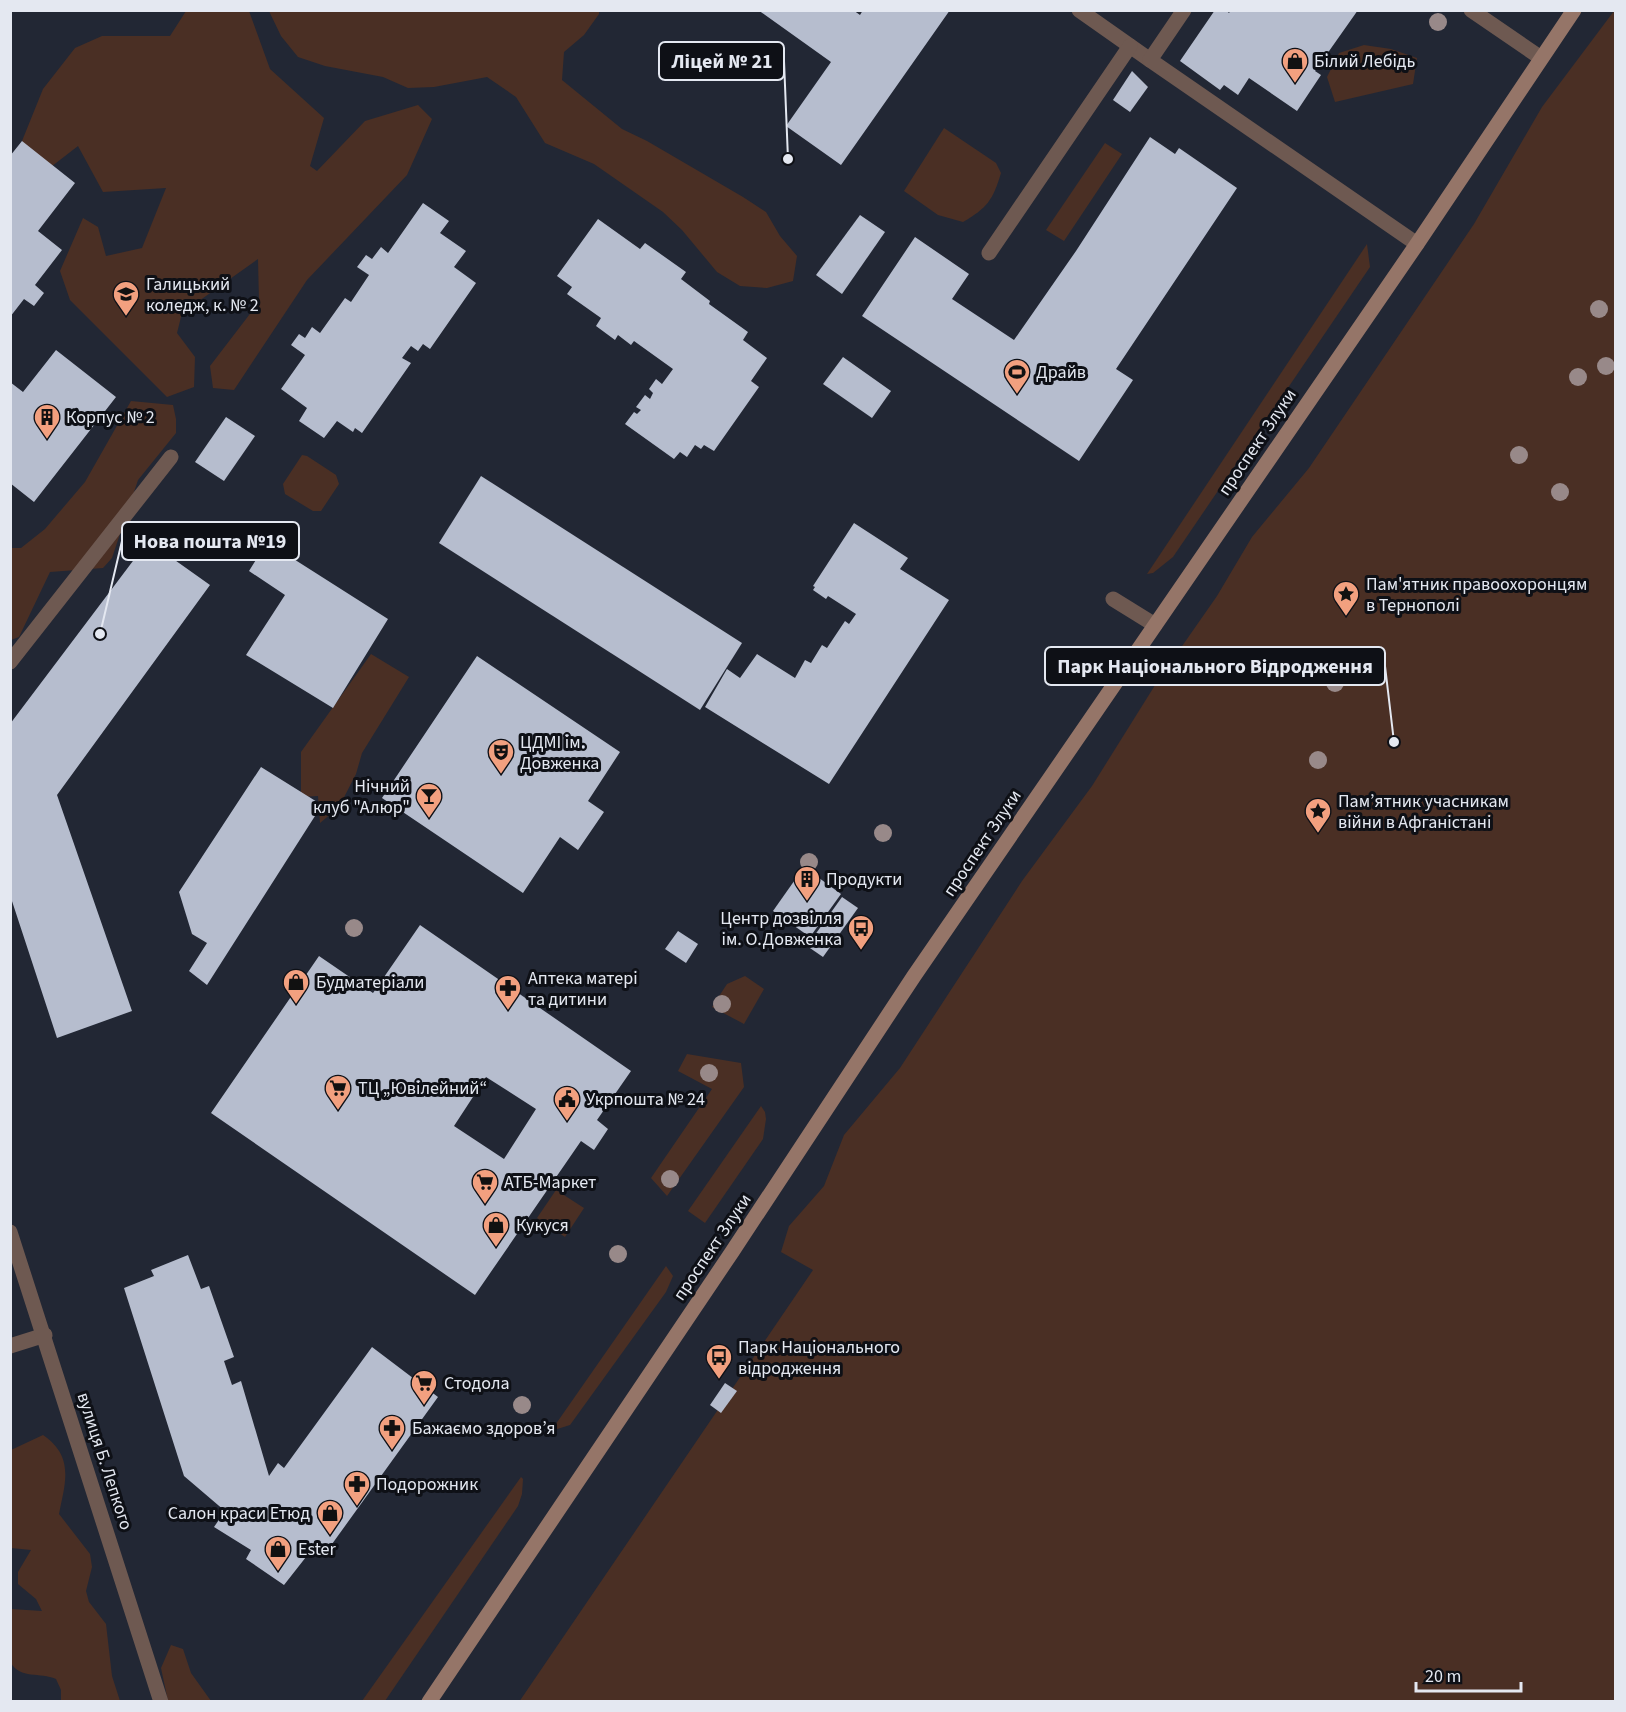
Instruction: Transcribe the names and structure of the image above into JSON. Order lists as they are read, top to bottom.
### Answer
{
  "streets": {
    "main road": ["проспект Злуки"],
    "street": ["вулиця Б. Лепкого"]
  },
  "places": {
    "shop": [
      "Білий Лебідь",
      "Будматеріали",
      "Кукуся",
      "Салон краси Етюд",
      "Ester"
    ],
    "other": ["Ліцей № 21", "Нова пошта №19", "Парк Національного Відродження"],
    "school or university": ["Галицький коледж, к. № 2"],
    "sports": ["Драйв"],
    "building": ["Корпус № 2", "Продукти"],
    "place": ["Пам'ятник правоохоронцям в Тернополі", "Пам’ятник учасникам війни в Афганістані"],
    "theatre": ["ЦДМІ ім. Довженка"],
    "bar": ["Нічний клуб \"Алюр\""],
    "bus stop": ["Центр дозвілля ім. О.Довженка", "Парк Національного відродження"],
    "pharmacy": ["Аптека матері та дитини", "Бажаємо здоров’я", "Подорожник"],
    "supermarket": ["ТЦ „Ювілейний“", "АТБ-Маркет", "Стодола"],
    "public building": ["Укрпошта № 24"]
  },
  "scale_bar": "20 m"
}
